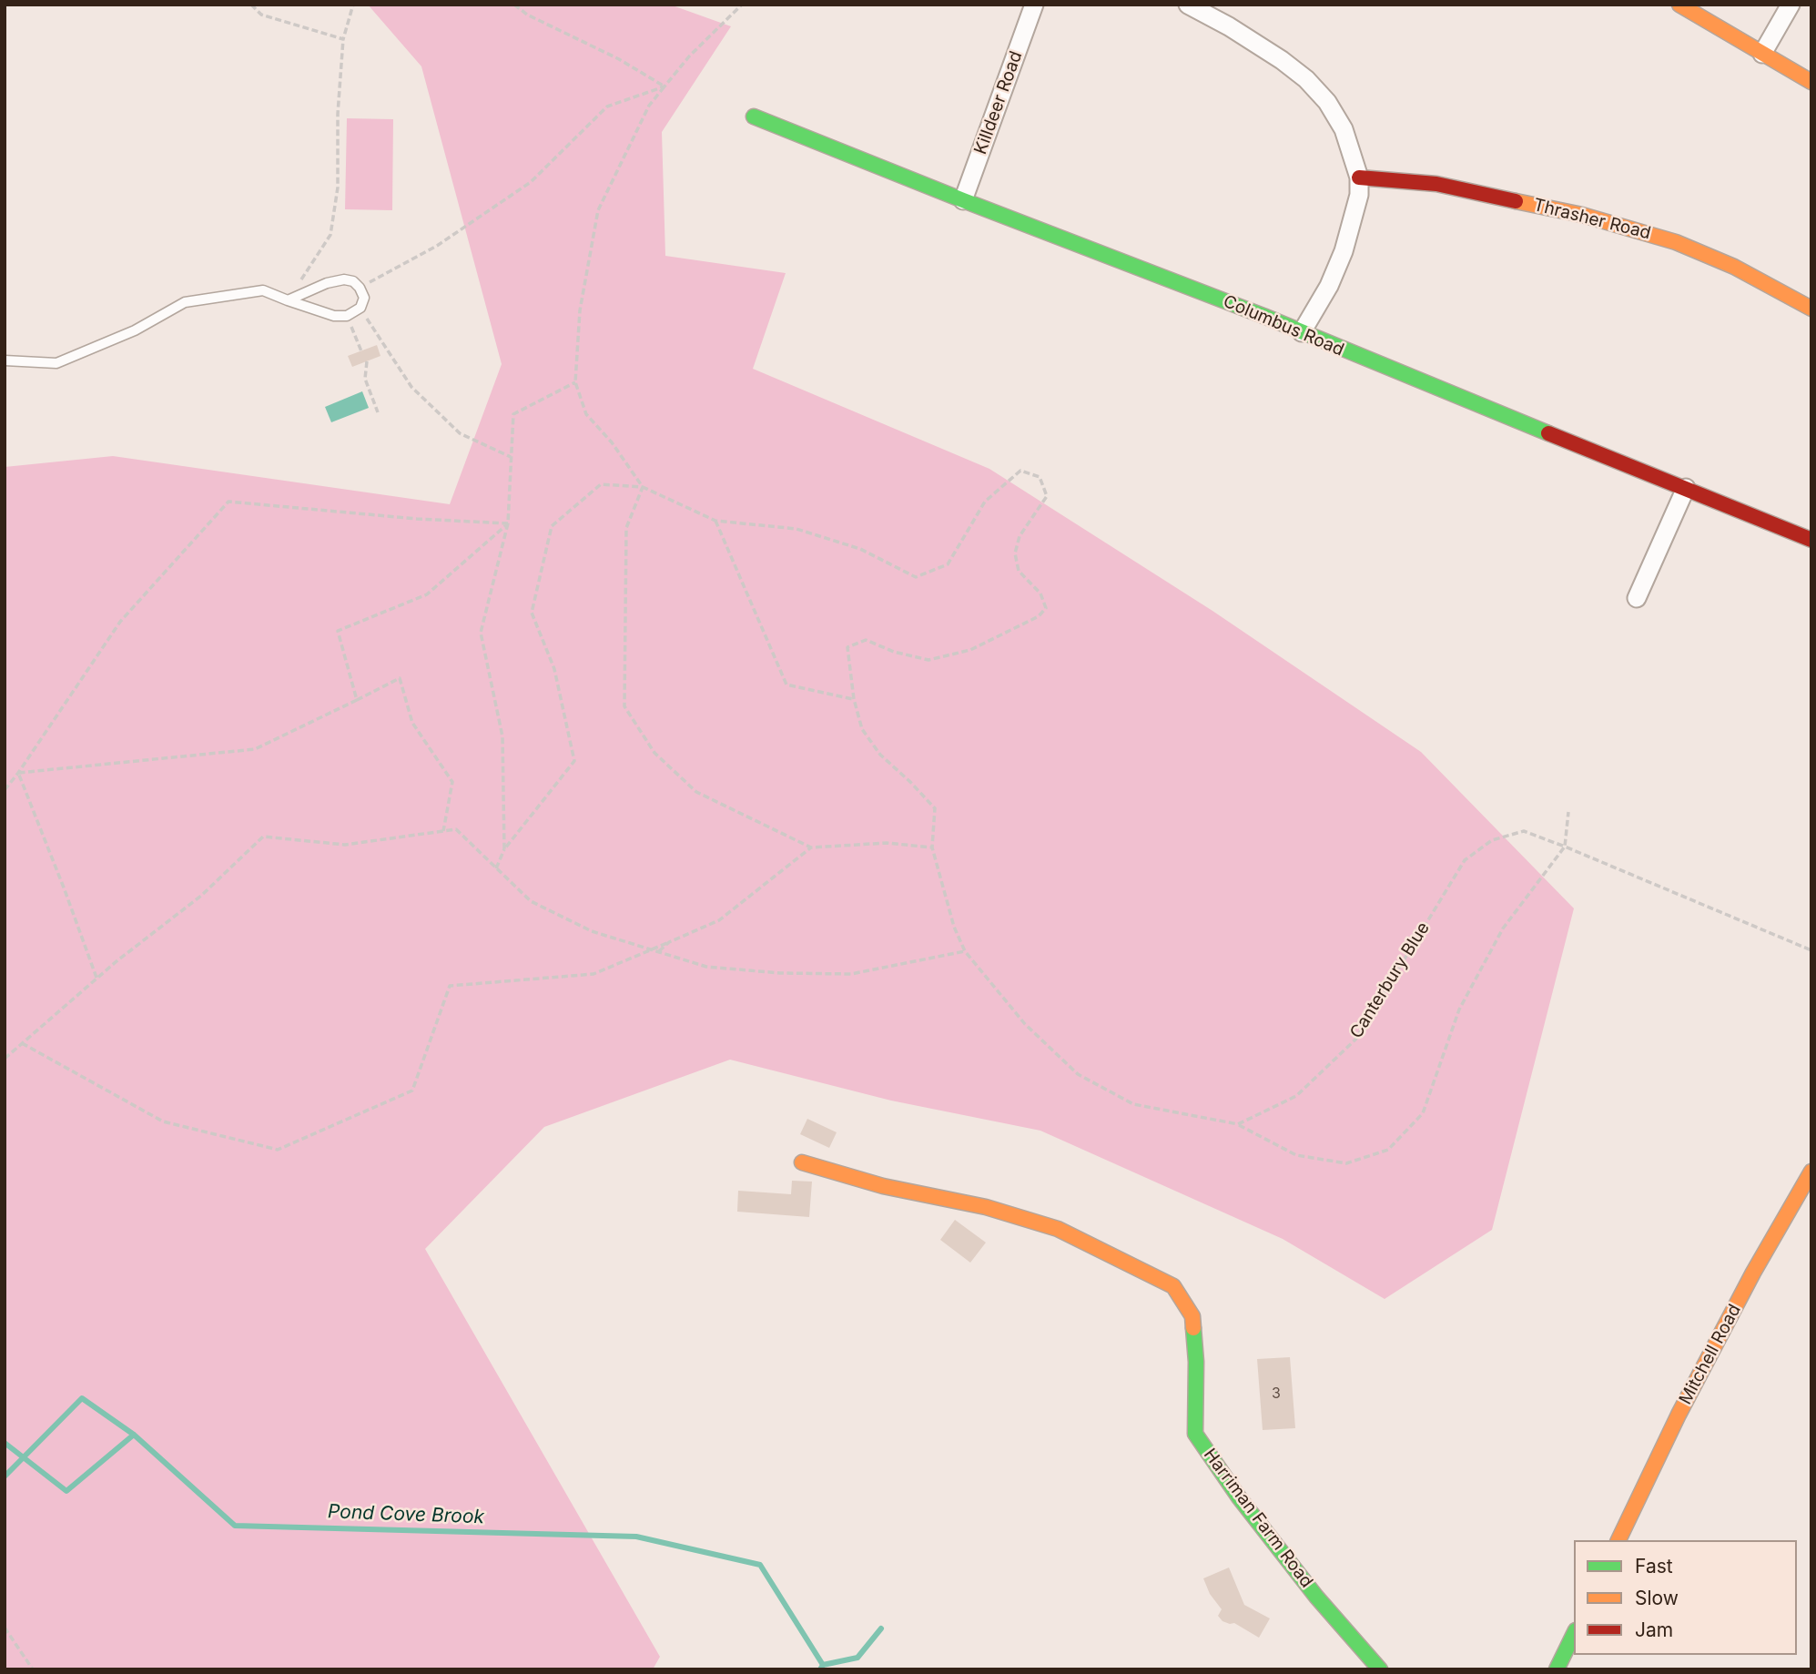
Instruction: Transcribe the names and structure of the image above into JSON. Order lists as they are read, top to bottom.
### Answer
{
  "streets": {
    "street": [
      "Killdeer Road",
      "Thrasher Road",
      "Columbus Road",
      "Mitchell Road",
      "Harriman Farm Road"
    ],
    "path": ["Canterbury Blue"]
  },
  "crossings": [
    ["Killdeer Road", "Columbus Road"]
  ],
  "water": ["Pond Cove Brook"],
  "house_numbers": ["3"],
  "legend": ["Fast", "Slow", "Jam"]
}
